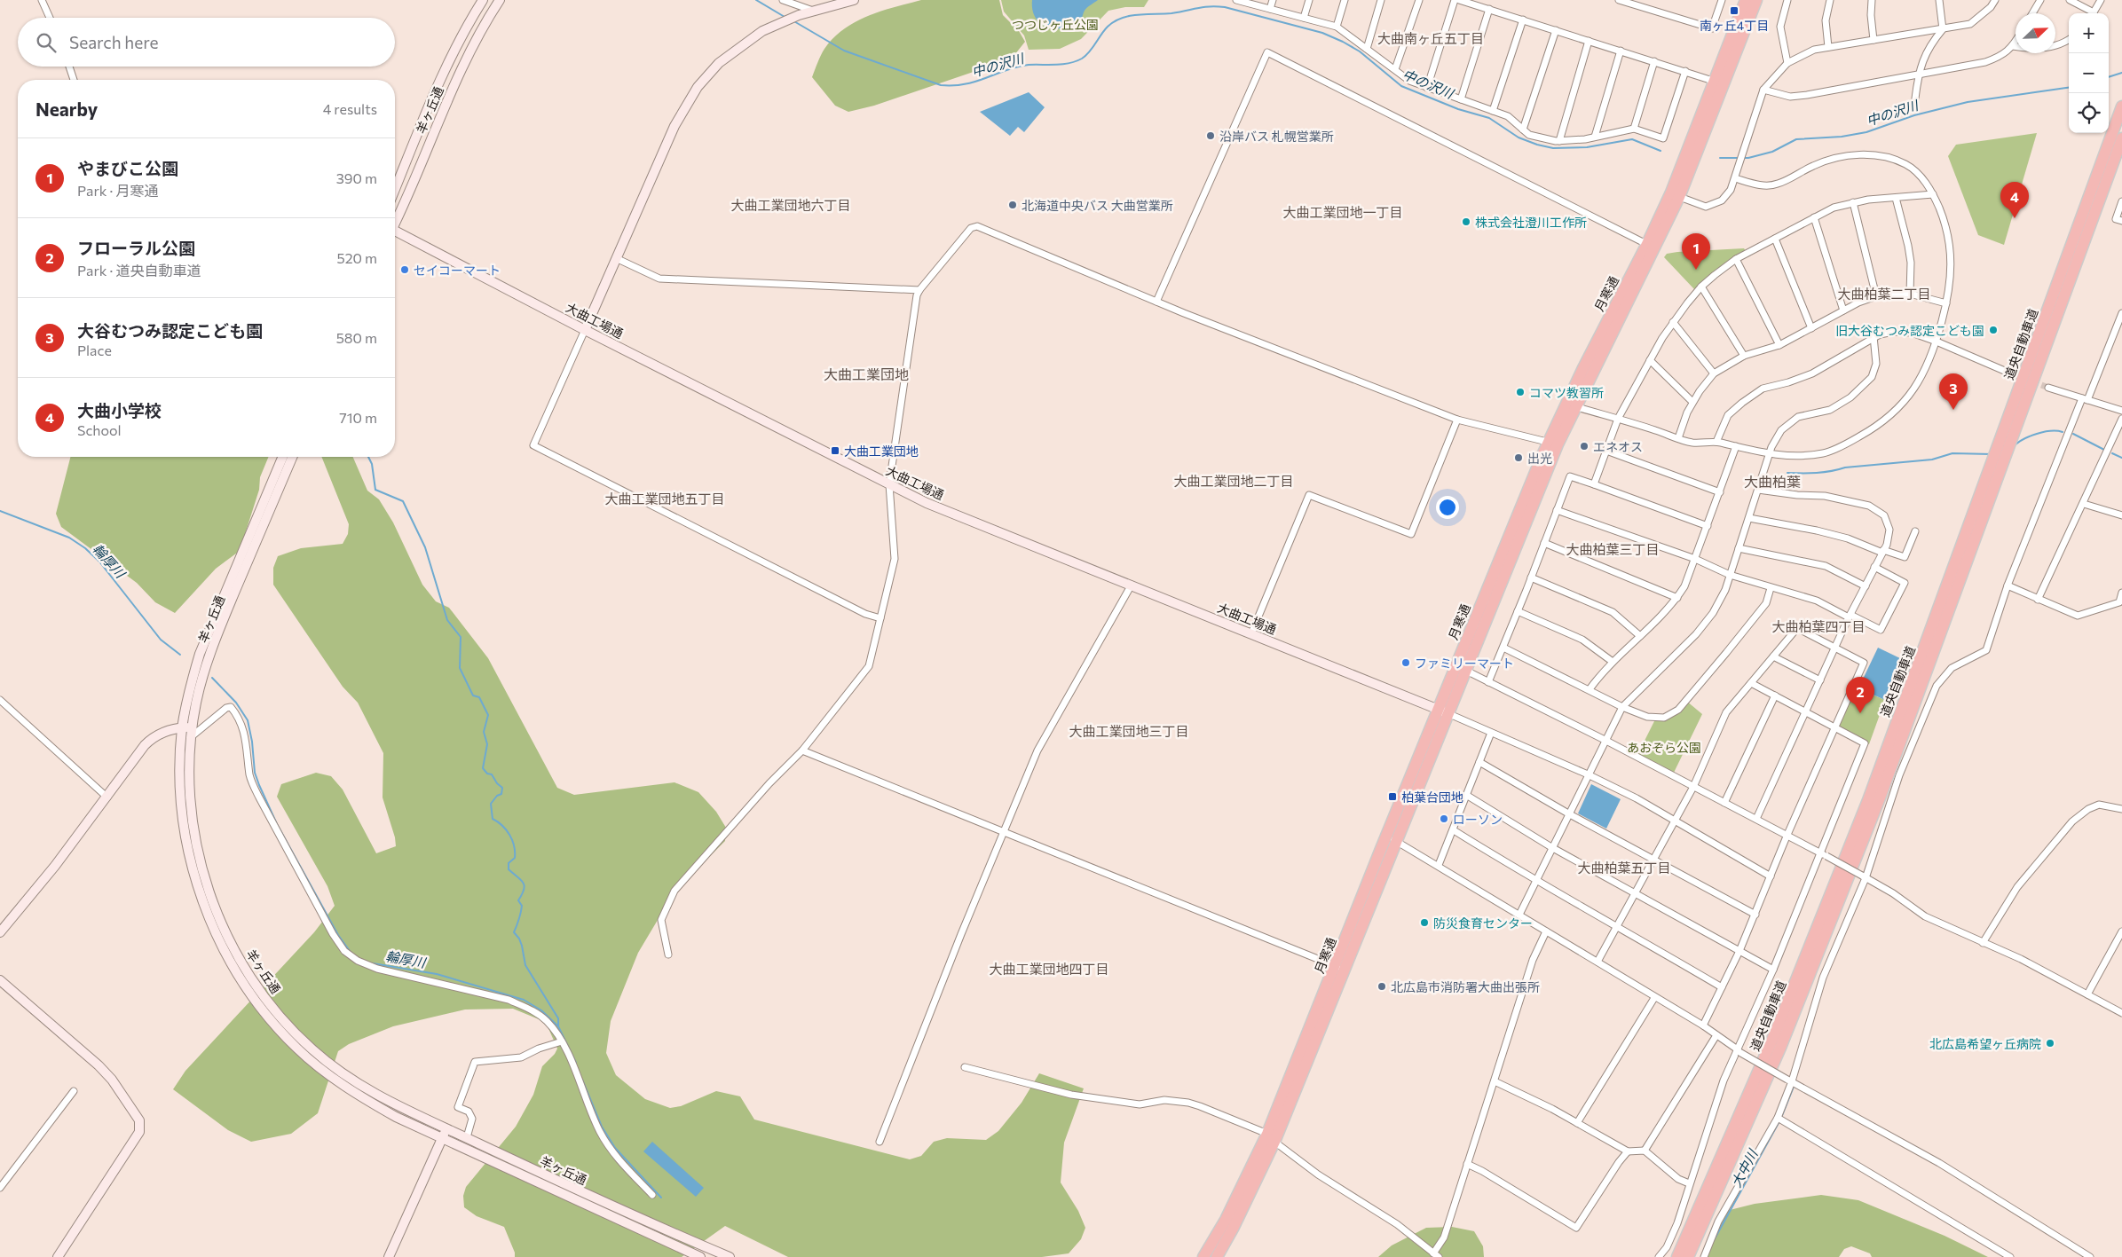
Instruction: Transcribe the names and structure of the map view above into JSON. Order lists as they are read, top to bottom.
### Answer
{
  "streets": {
    "highway": ["月寒通", "道央自動車道"],
    "main road": ["羊ヶ丘通", "大曲工場通"]
  },
  "crossings": [
    ["月寒通", "大曲工場通"]
  ],
  "districts": [
    "大曲南ヶ丘五丁目",
    "大曲工業団地六丁目",
    "大曲工業団地一丁目",
    "大曲柏葉二丁目",
    "大曲工業団地",
    "大曲工業団地二丁目",
    "大曲柏葉",
    "大曲工業団地五丁目",
    "大曲柏葉三丁目",
    "大曲柏葉四丁目",
    "大曲工業団地三丁目",
    "大曲柏葉五丁目",
    "大曲工業団地四丁目"
  ],
  "water": ["中の沢川", "輪厚川", "大中川"],
  "parks": ["つつじヶ丘公園", "あおぞら公園"],
  "places": {
    "transit": ["南ヶ丘4丁目", "大曲工業団地", "柏葉台団地"],
    "other": [
      "沿岸バス 札幌営業所",
      "北海道中央バス 大曲営業所",
      "株式会社澄川工作所",
      "セイコーマート",
      "旧大谷むつみ認定こども園",
      "コマツ教習所",
      "エネオス",
      "出光",
      "ファミリーマート",
      "ローソン",
      "防災食育センター",
      "北広島市消防署大曲出張所",
      "北広島希望ヶ丘病院"
    ]
  },
  "north": "top right",
  "page": {
    "map_buttons": ["+", "−"],
    "search": "Search here",
    "heading": ["Nearby", "4 results"],
    "list": [
      {
        "mark": "1",
        "name": "やまびこ公園",
        "note": "Park · 月寒通",
        "value": "390 m"
      },
      {
        "mark": "2",
        "name": "フローラル公園",
        "note": "Park · 道央自動車道",
        "value": "520 m"
      },
      {
        "mark": "3",
        "name": "大谷むつみ認定こども園",
        "note": "Place",
        "value": "580 m"
      },
      {
        "mark": "4",
        "name": "大曲小学校",
        "note": "School",
        "value": "710 m"
      }
    ],
    "pins": [
      "4",
      "1",
      "3",
      "2"
    ]
  }
}
